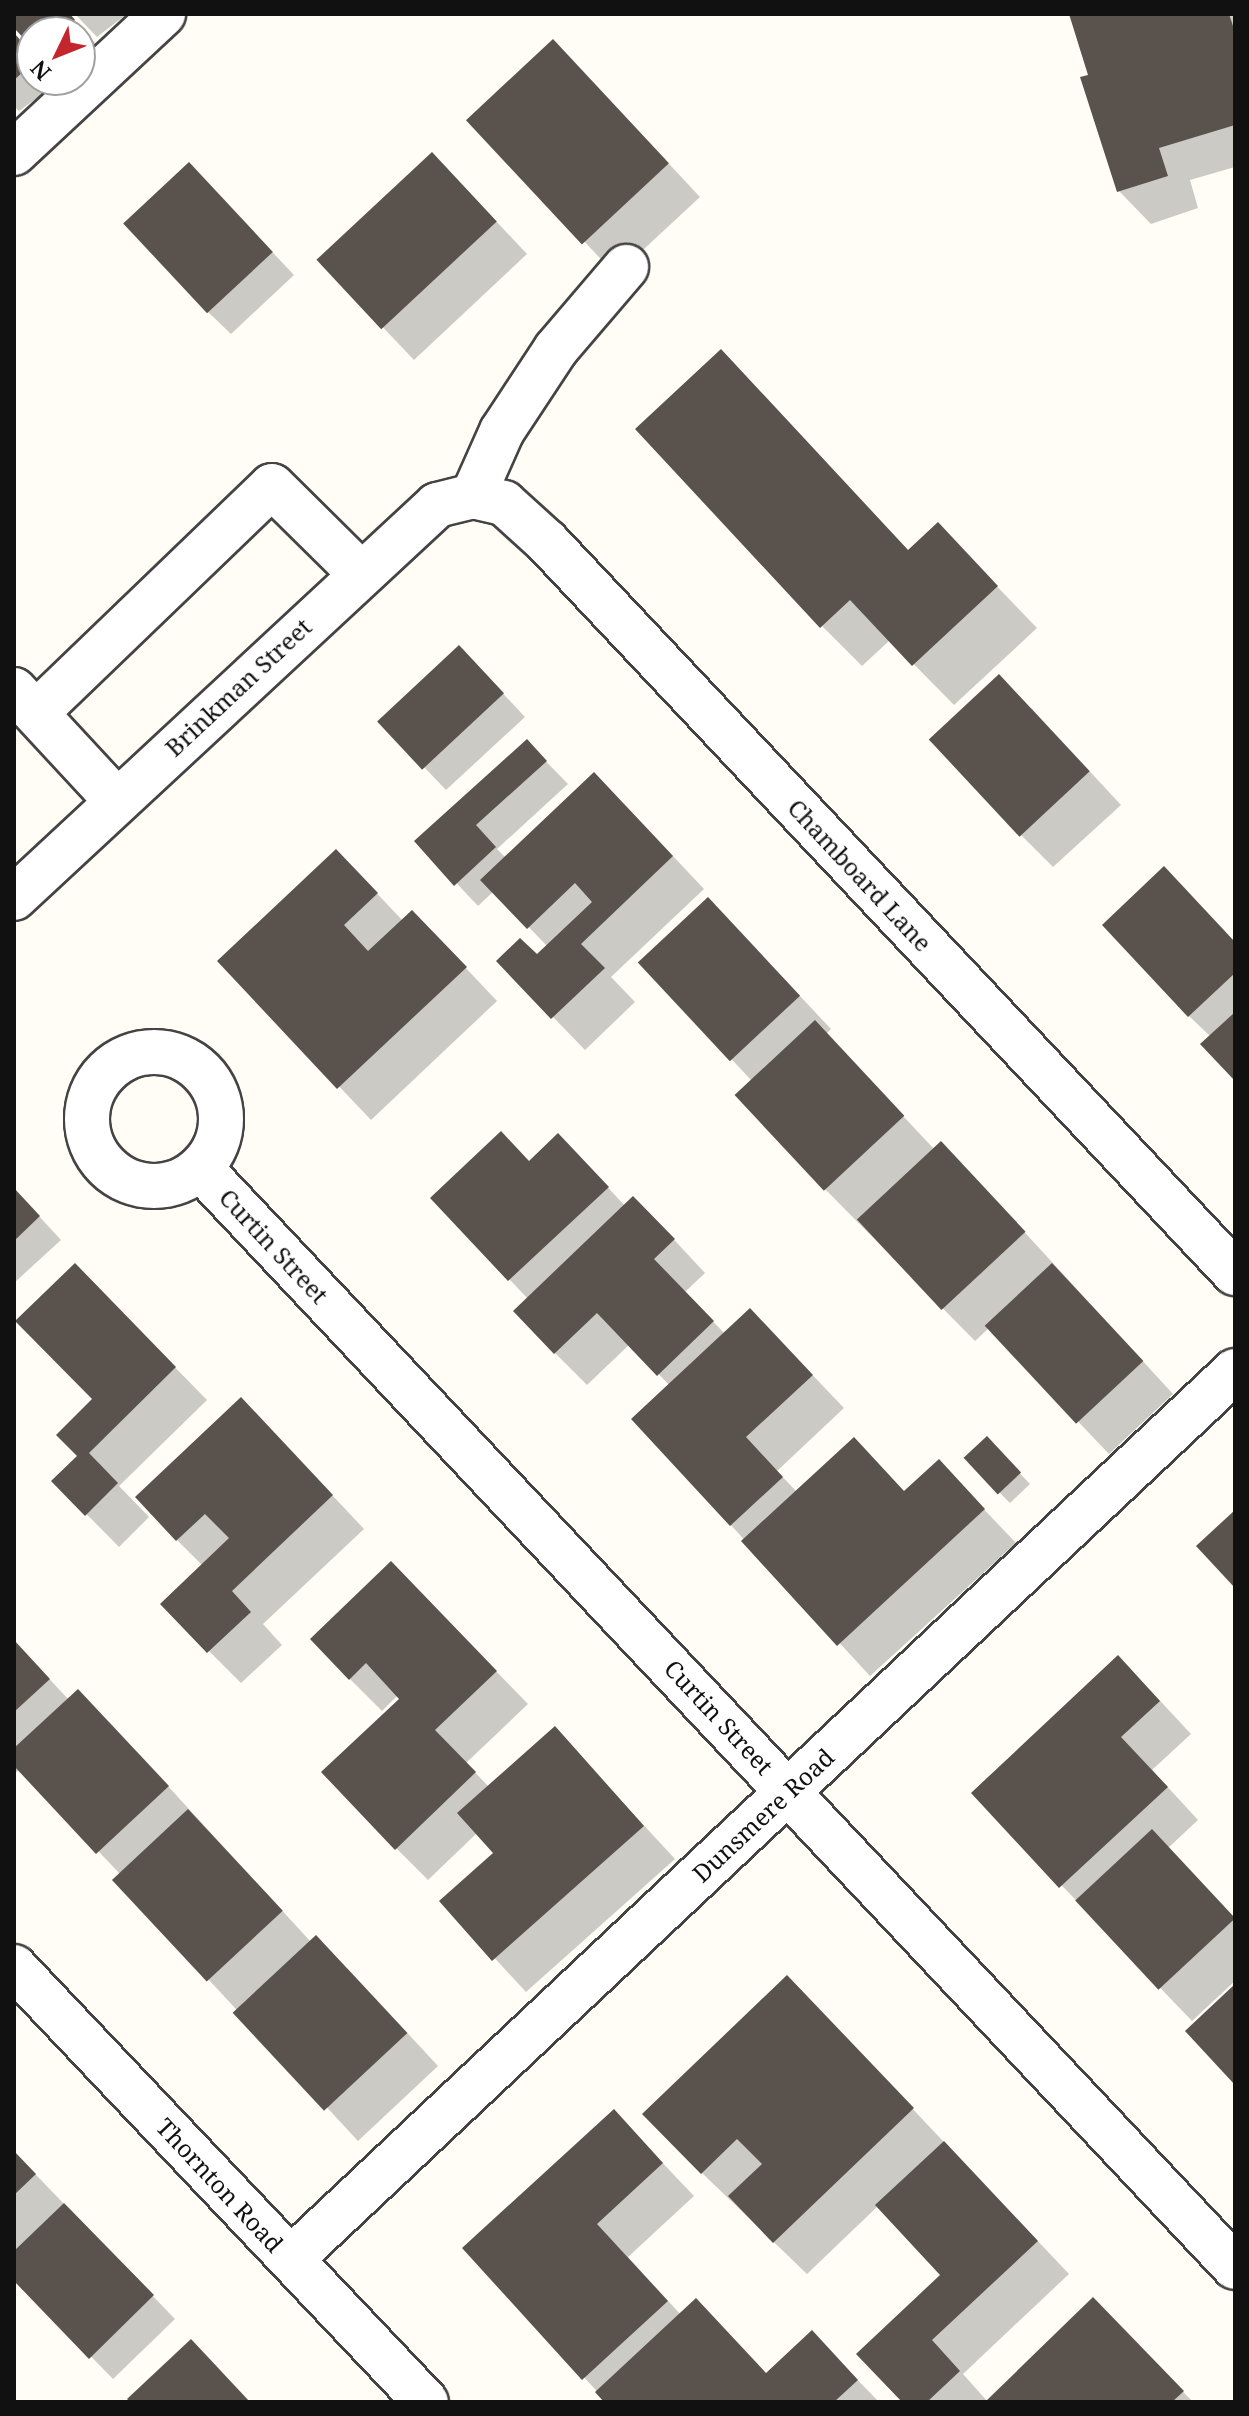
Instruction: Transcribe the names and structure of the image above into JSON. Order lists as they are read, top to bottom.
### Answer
{
  "streets": {
    "street": [
      "Brinkman Street",
      "Chamboard Lane",
      "Curtin Street",
      "Dunsmere Road",
      "Thornton Road"
    ]
  },
  "crossings": [
    ["Brinkman Street", "Chamboard Lane"],
    ["Curtin Street", "Dunsmere Road"],
    ["Dunsmere Road", "Thornton Road"]
  ],
  "north": "bottom left"
}
